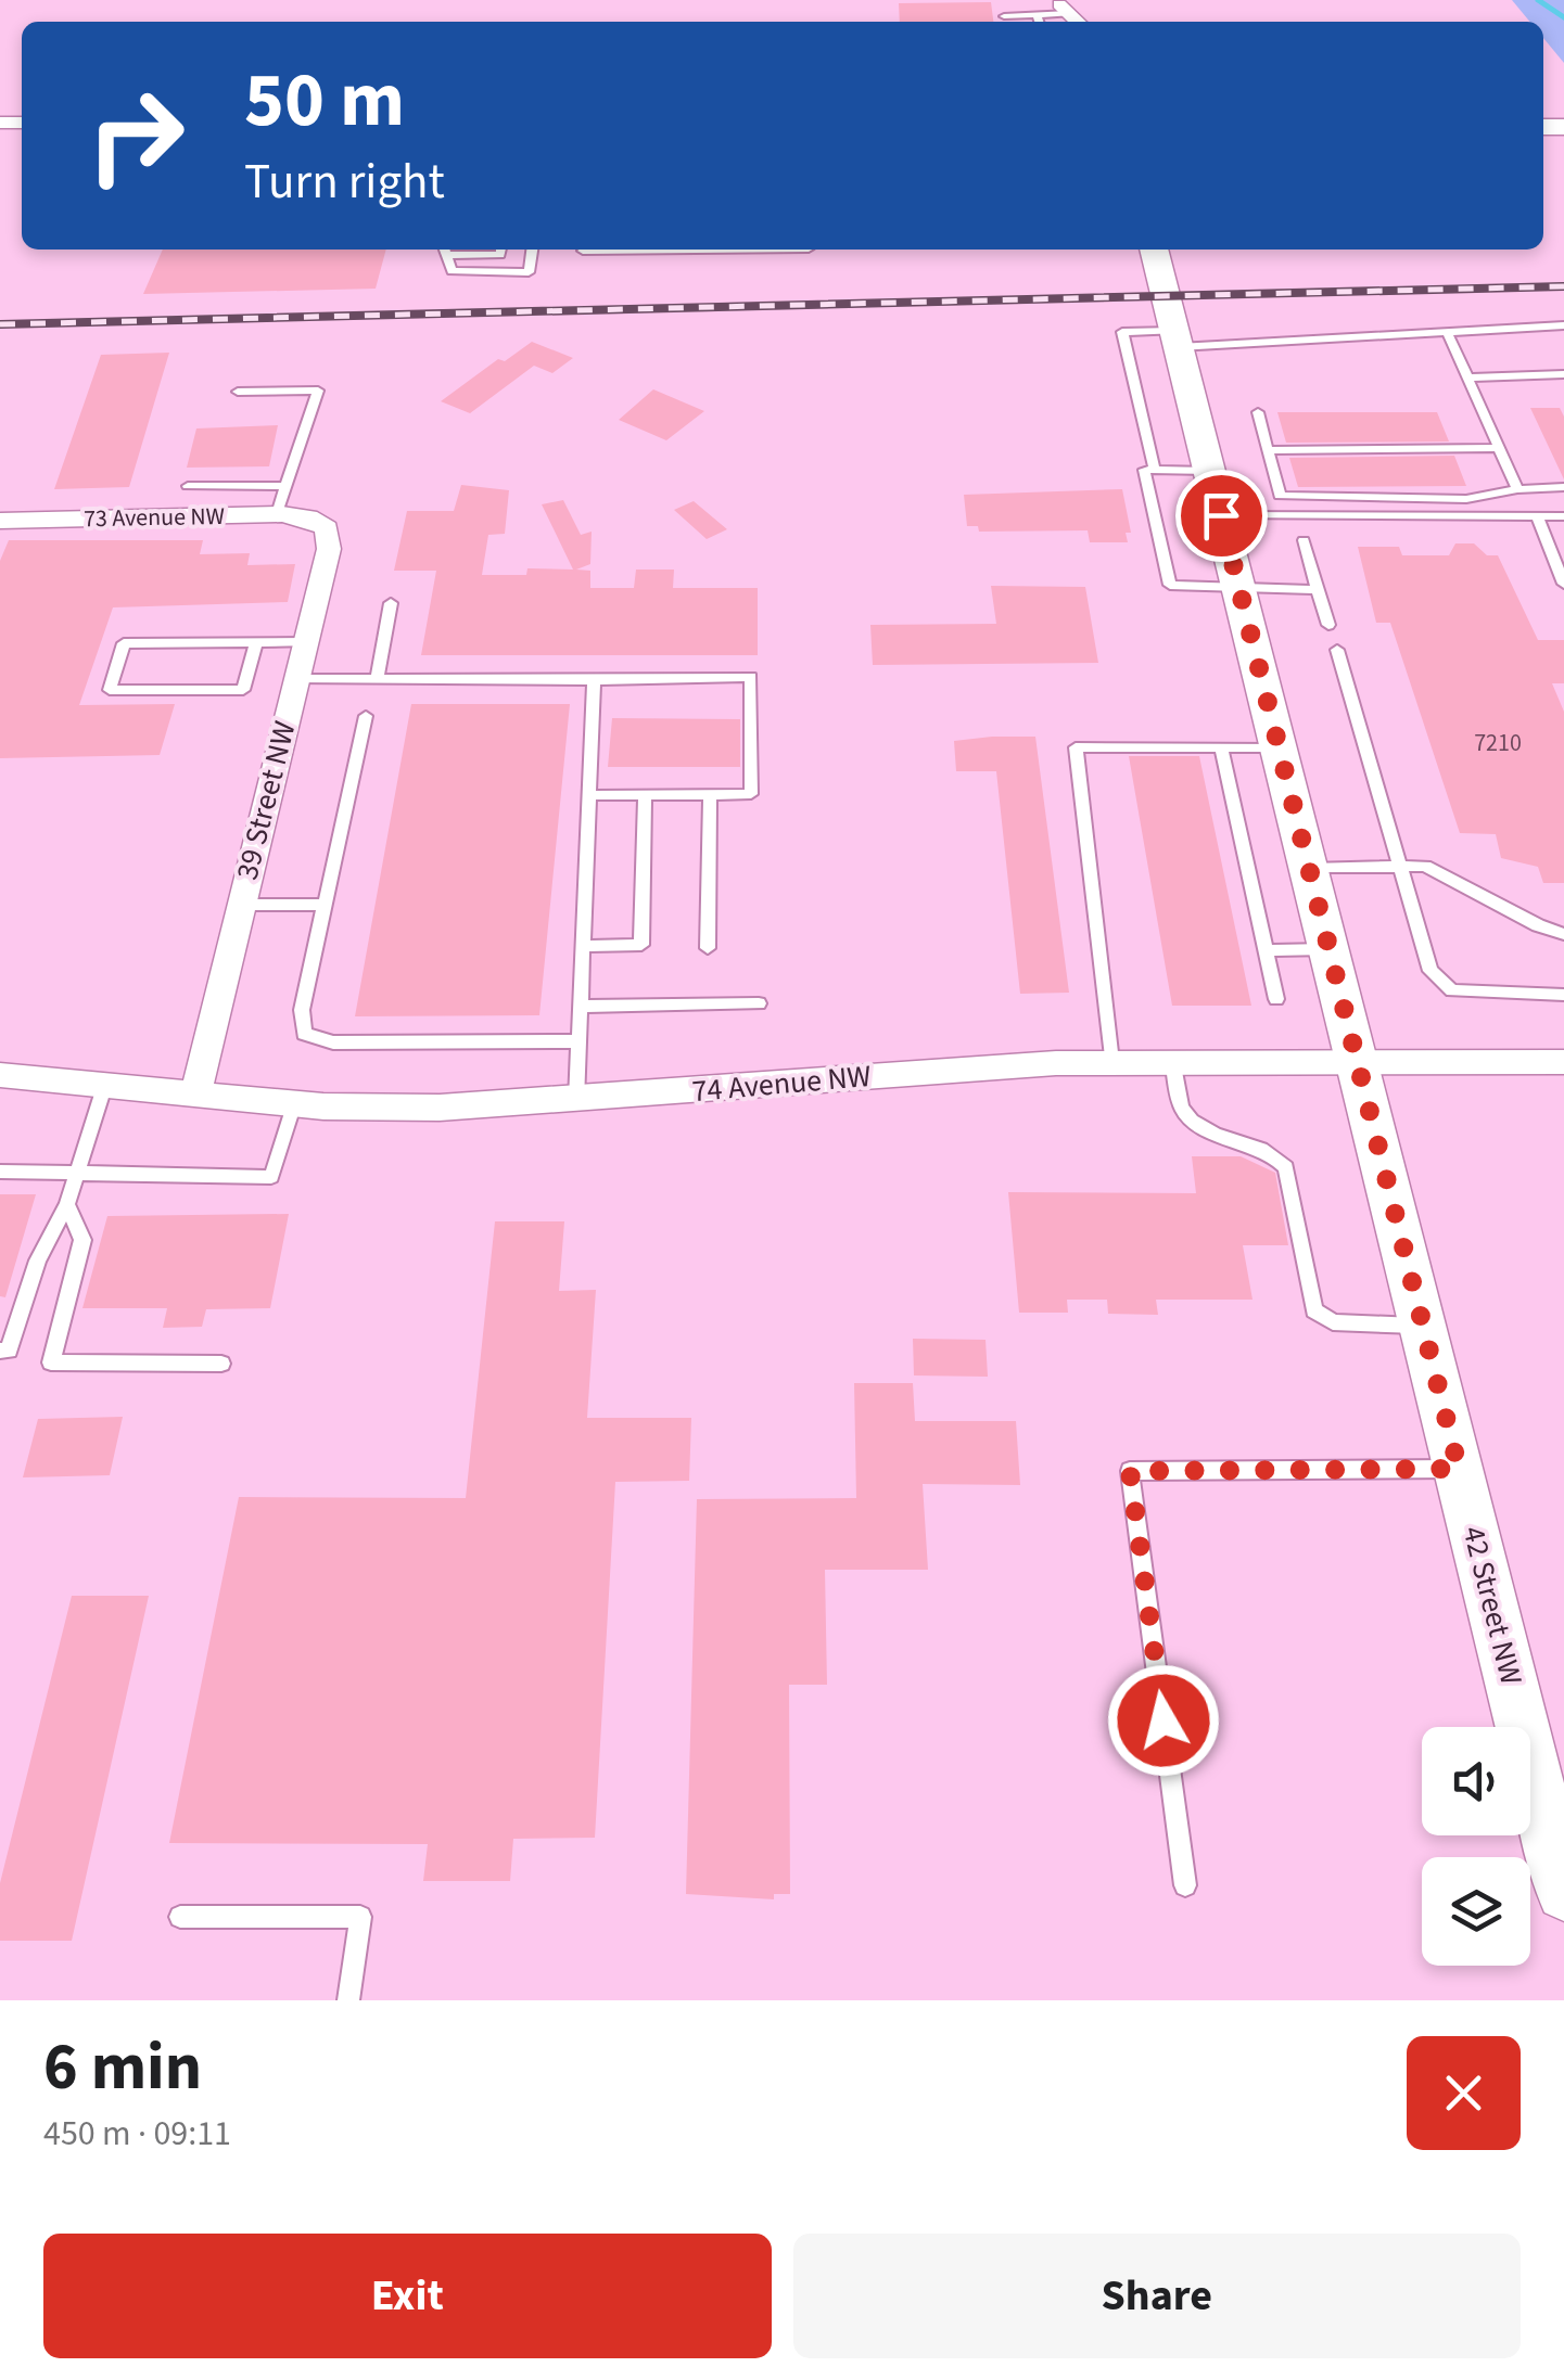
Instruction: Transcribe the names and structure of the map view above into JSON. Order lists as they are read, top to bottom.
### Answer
{
  "streets": {
    "street": [
      "73 Avenue NW",
      "39 Street NW",
      "74 Avenue NW",
      "42 Street NW"
    ]
  },
  "crossings": [
    ["73 Avenue NW", "39 Street NW"],
    ["39 Street NW", "74 Avenue NW"],
    ["74 Avenue NW", "42 Street NW"]
  ],
  "house_numbers": ["7210"],
  "page": {
    "turn": ["50 m", "Turn right"],
    "heading": ["6 min", "450 m · 09:11"],
    "buttons": ["Exit", "Share"]
  }
}
